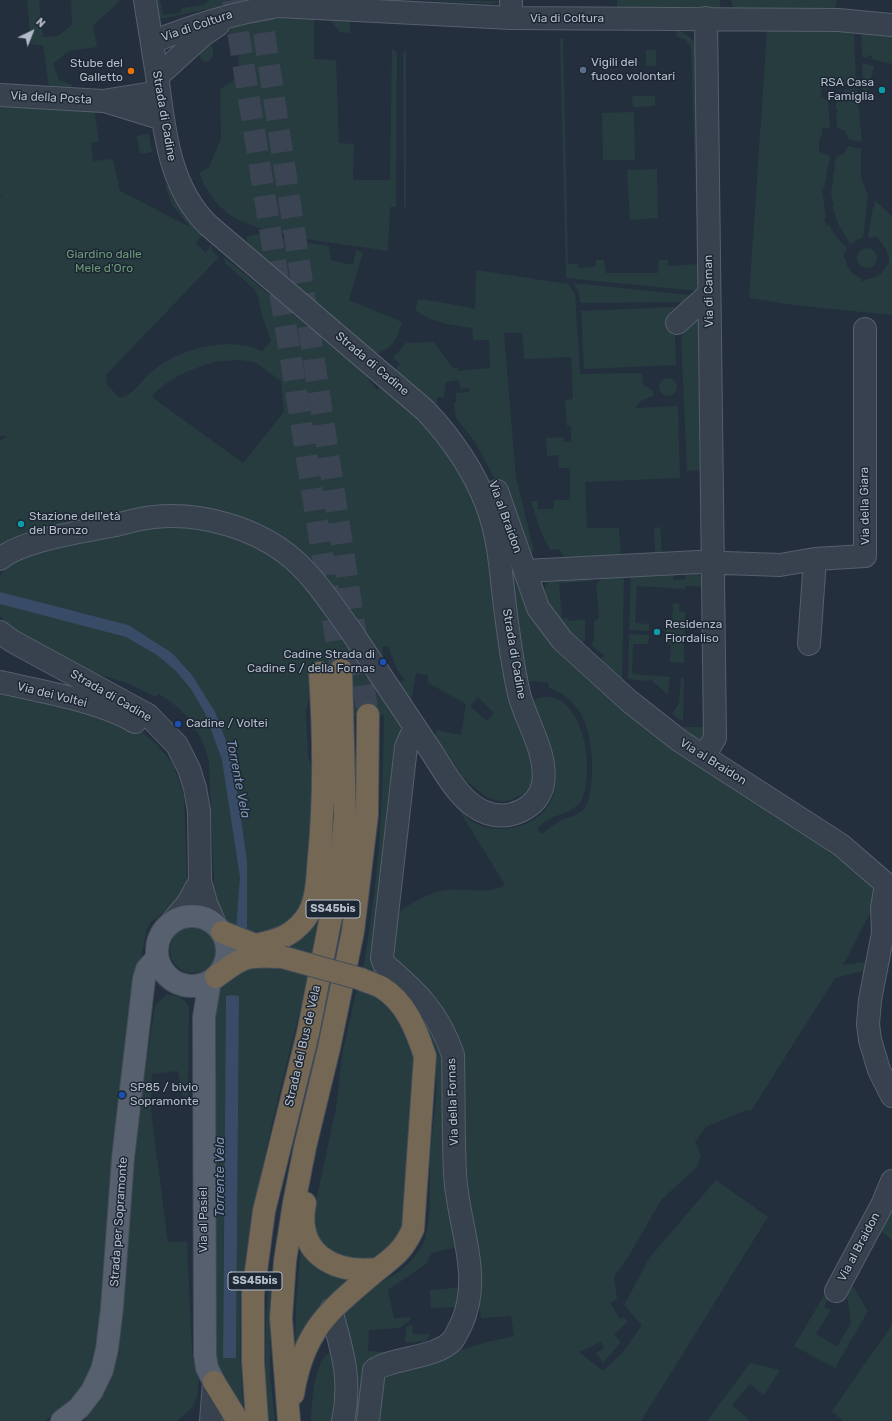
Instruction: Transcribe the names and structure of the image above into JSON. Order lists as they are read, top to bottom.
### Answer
{
  "streets": {
    "highway": ["SS45bis", "Strada del Bus de Véla"],
    "main road": ["Via al Pasiel", "Strada per Sopramonte"],
    "street": [
      "Via di Coltura",
      "Via della Posta",
      "Strada di Cadine",
      "Via di Caman",
      "Via della Giara",
      "Via al Braidon",
      "Via dei Voltei",
      "Via della Fornas"
    ]
  },
  "crossings": [
    ["Via di Coltura", "Via della Posta"],
    ["Via di Coltura", "Strada di Cadine"],
    ["Via di Coltura", "Via di Caman"],
    ["Via della Posta", "Strada di Cadine"],
    ["Strada di Cadine", "Via al Braidon"],
    ["Strada di Cadine", "Via dei Voltei"],
    ["Strada di Cadine", "Via della Fornas"],
    ["Strada di Cadine", "Via al Pasiel"],
    ["Strada di Cadine", "Strada per Sopramonte"],
    ["Via di Caman", "Via della Giara"],
    ["Via della Giara", "Via al Braidon"],
    ["Via al Pasiel", "Strada per Sopramonte"]
  ],
  "water": ["Torrente Vela"],
  "parks": ["Giardino dalle Mele d'Oro"],
  "places": [
    "Vigili del fuoco volontari",
    "Stube del Galletto",
    "RSA Casa Famiglia",
    "Stazione dell'età del Bronzo",
    "Residenza Fiordaliso",
    "Cadine Strada di Cadine 5 / della Fornas",
    "Cadine / Voltei",
    "SP85 / bivio Sopramonte"
  ],
  "north": "top right"
}
